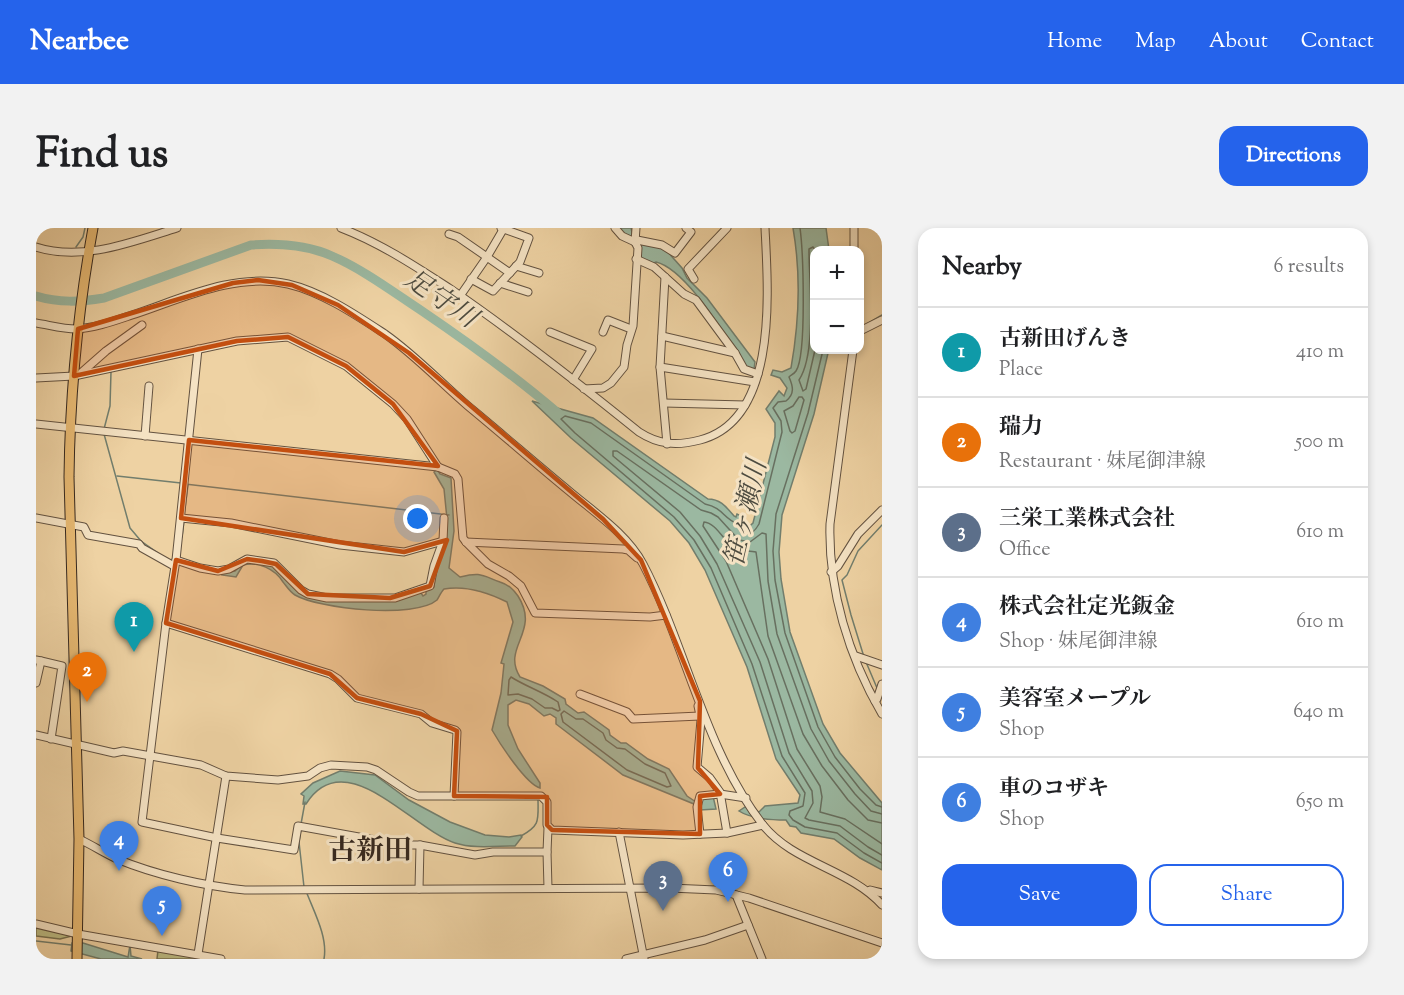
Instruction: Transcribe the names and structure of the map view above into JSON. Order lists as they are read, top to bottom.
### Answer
{
  "districts": ["古新田"],
  "water": ["足守川", "笹ヶ瀬川"],
  "page": {
    "header": "Nearbee",
    "nav": [
      "Home",
      "Map",
      "About",
      "Contact"
    ],
    "title": "Find us",
    "buttons": [
      "Directions",
      ["Save", "Share"]
    ],
    "heading": ["Nearby", "6 results"],
    "map_buttons": ["+", "−"],
    "list": [
      {
        "mark": "1",
        "name": "古新田げんき",
        "note": "Place",
        "value": "410 m"
      },
      {
        "mark": "2",
        "name": "瑞力",
        "note": "Restaurant · 妹尾御津線",
        "value": "500 m"
      },
      {
        "mark": "3",
        "name": "三栄工業株式会社",
        "note": "Office",
        "value": "610 m"
      },
      {
        "mark": "4",
        "name": "株式会社定光鈑金",
        "note": "Shop · 妹尾御津線",
        "value": "610 m"
      },
      {
        "mark": "5",
        "name": "美容室メープル",
        "note": "Shop",
        "value": "640 m"
      },
      {
        "mark": "6",
        "name": "車のコザキ",
        "note": "Shop",
        "value": "650 m"
      }
    ],
    "pins": [
      "1",
      "2",
      "4",
      "6",
      "3",
      "5"
    ]
  }
}
